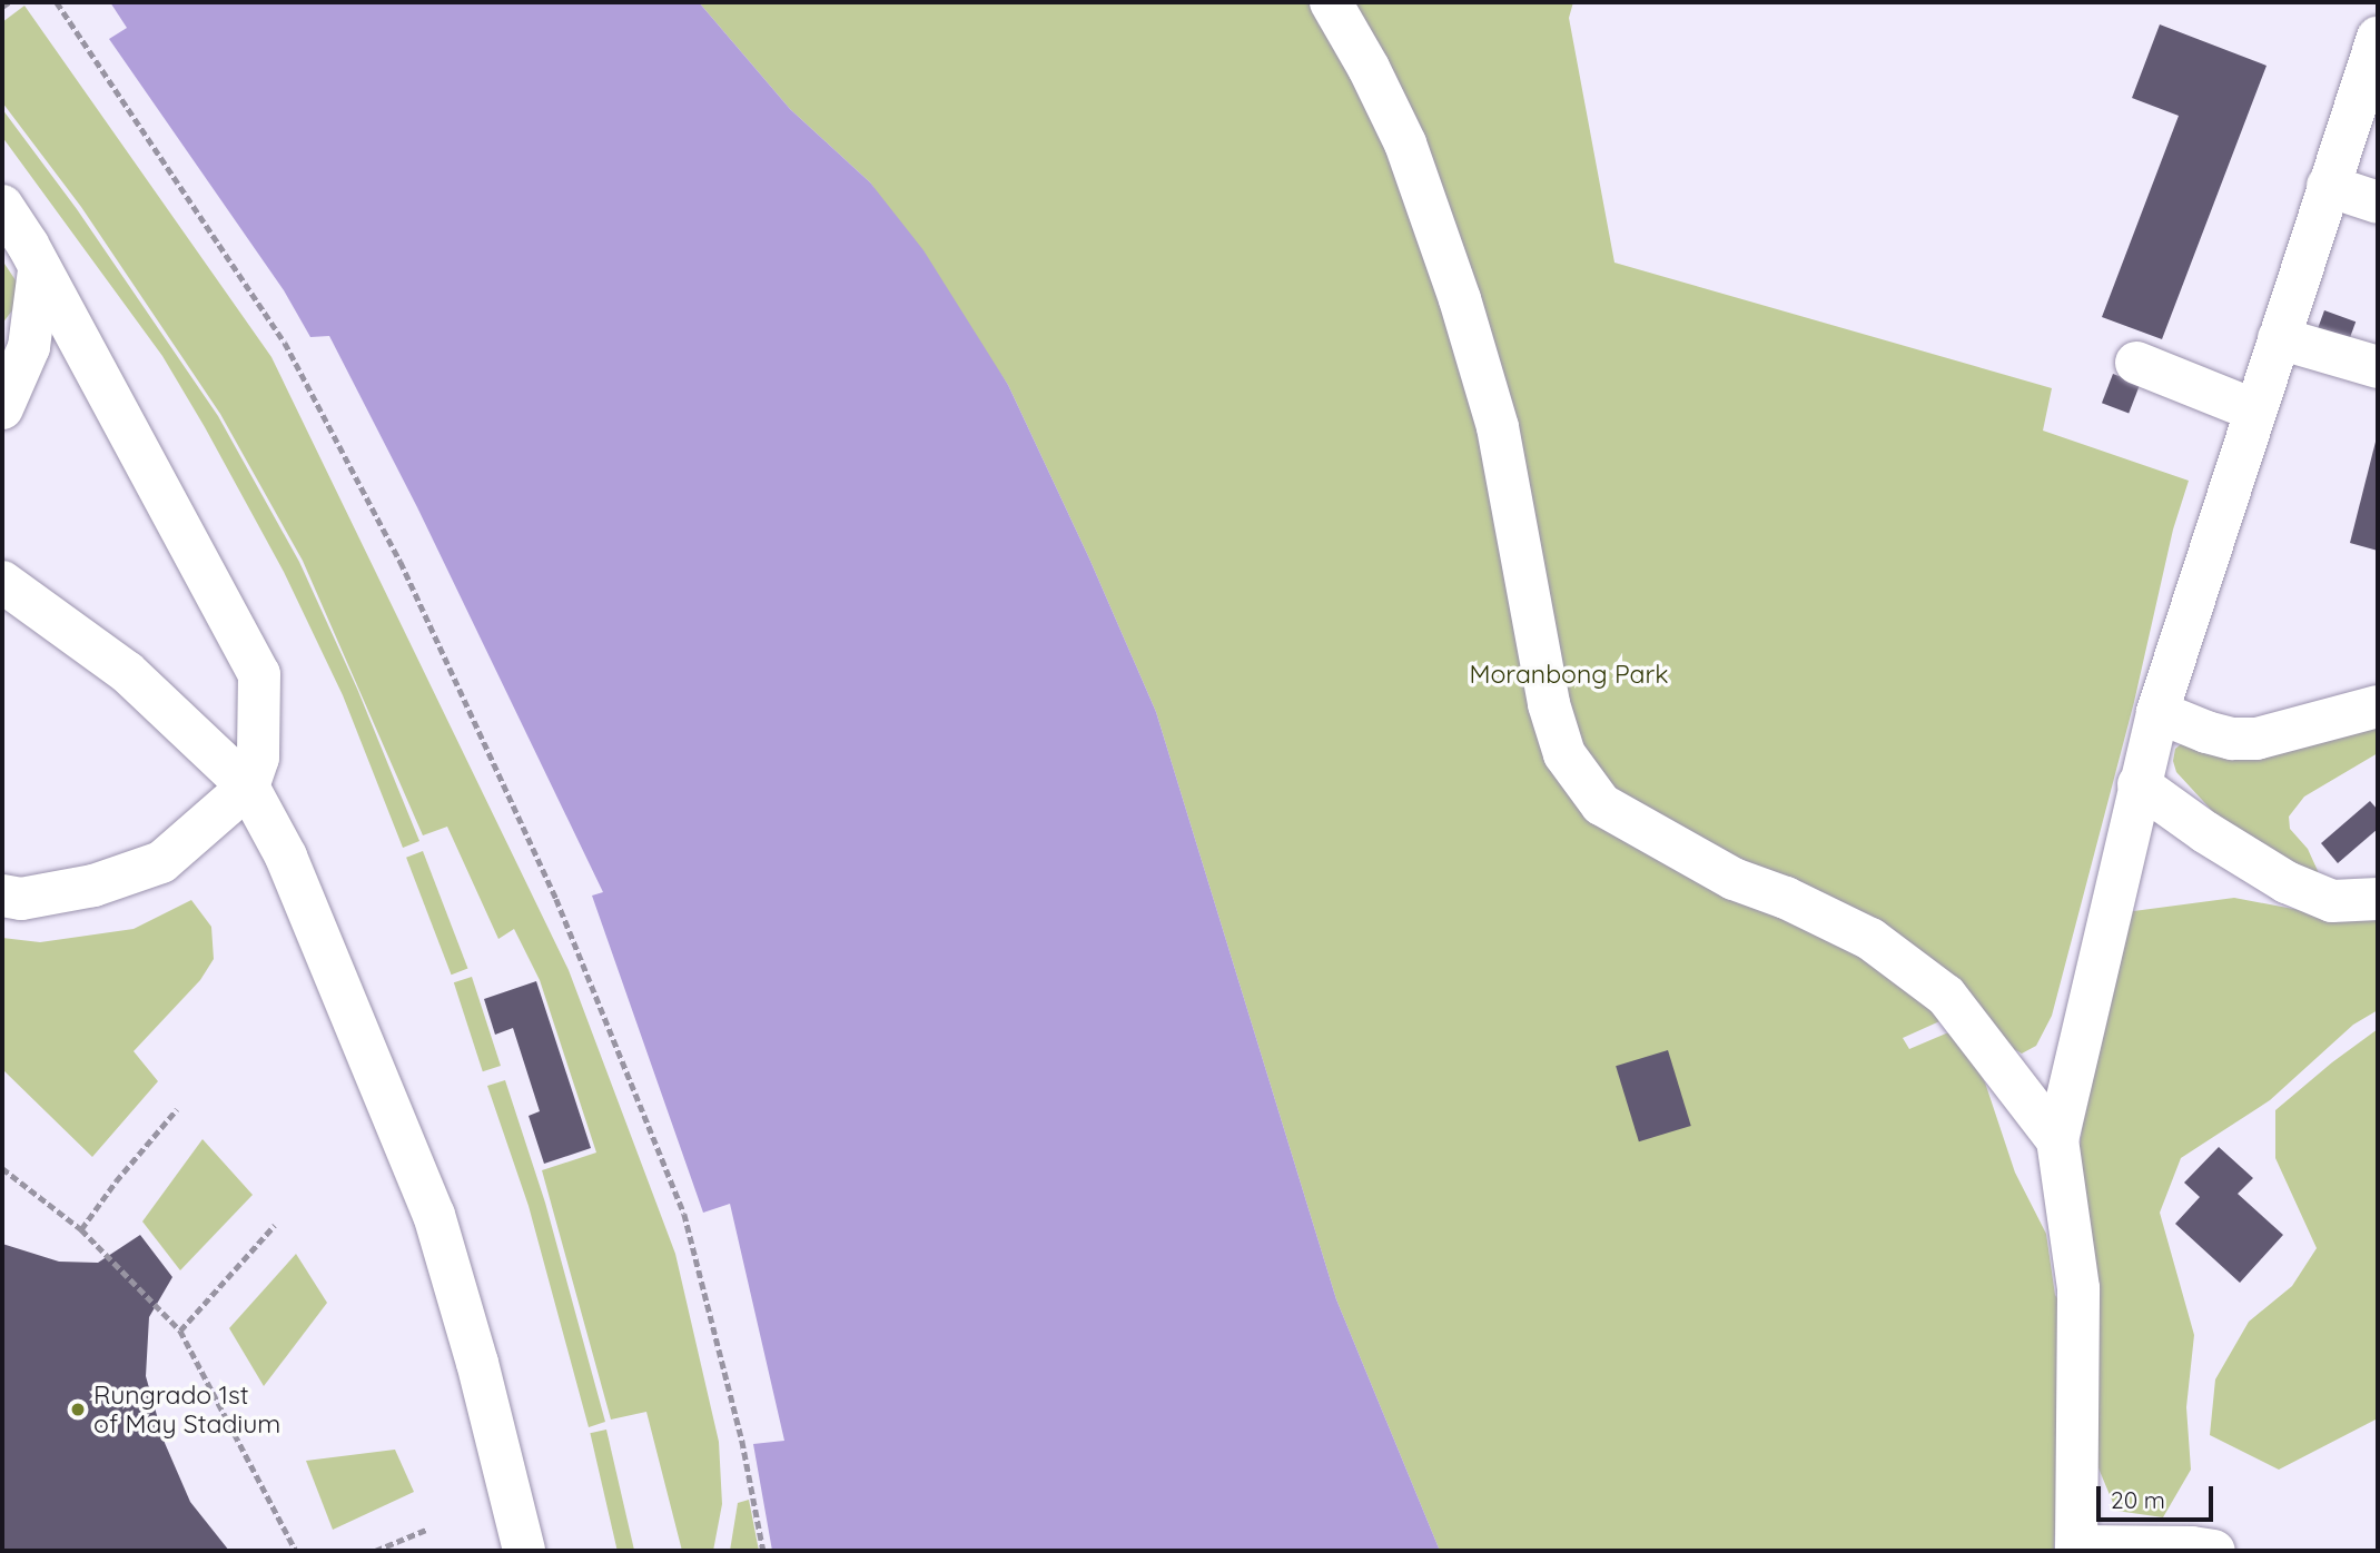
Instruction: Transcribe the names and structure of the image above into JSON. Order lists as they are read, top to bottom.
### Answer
{
  "parks": ["Moranbong Park"],
  "places": ["Rungrado 1st of May Stadium"],
  "scale_bar": "20 m"
}
